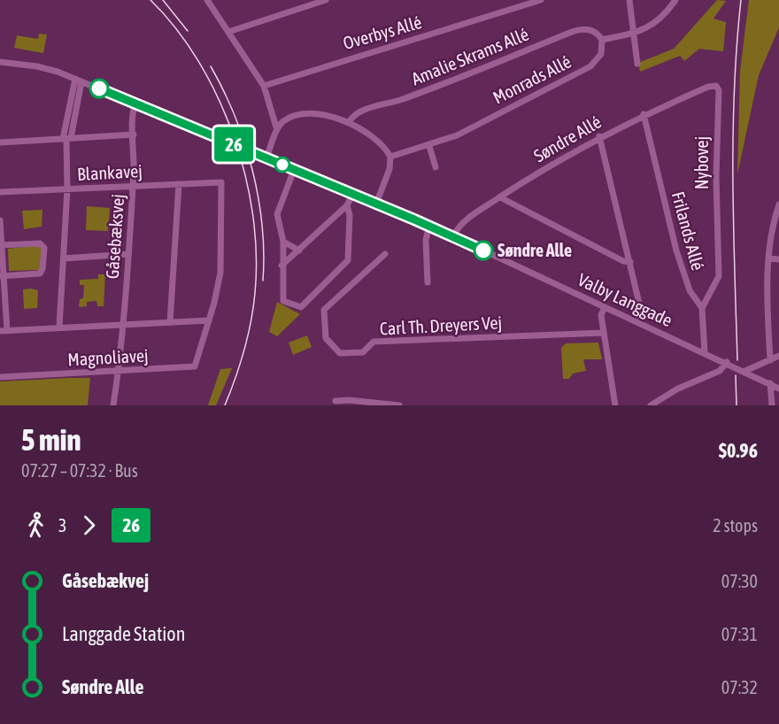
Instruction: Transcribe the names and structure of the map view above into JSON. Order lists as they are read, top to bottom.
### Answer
{
  "streets": {
    "street": [
      "Overbys Allé",
      "Amalie Skrams Allé",
      "Monrads Allé",
      "Søndre Allé",
      "Nybovej",
      "Blankavej",
      "Frilands Allé",
      "Gåsebæksvej",
      "Valby Langgade",
      "Carl Th. Dreyers Vej",
      "Magnoliavej"
    ]
  },
  "crossings": [
    ["Amalie Skrams Allé", "Monrads Allé"],
    ["Søndre Allé", "Nybovej"],
    ["Søndre Allé", "Frilands Allé"],
    ["Søndre Allé", "Valby Langgade"],
    ["Nybovej", "Frilands Allé"],
    ["Blankavej", "Gåsebæksvej"],
    ["Blankavej", "Magnoliavej"],
    ["Frilands Allé", "Valby Langgade"],
    ["Gåsebæksvej", "Valby Langgade"],
    ["Gåsebæksvej", "Magnoliavej"]
  ],
  "places": ["Søndre Alle"],
  "lines": ["bus line 26"],
  "page": {
    "on_map": "26",
    "heading": ["5 min", "07:27 – 07:32 · Bus", "$0.96"],
    "legs": ["3", "26", "2 stops"],
    "list": [
      {
        "name": "Gåsebækvej",
        "value": "07:30"
      },
      {
        "name": "Langgade Station",
        "value": "07:31"
      },
      {
        "name": "Søndre Alle",
        "value": "07:32"
      }
    ]
  }
}
